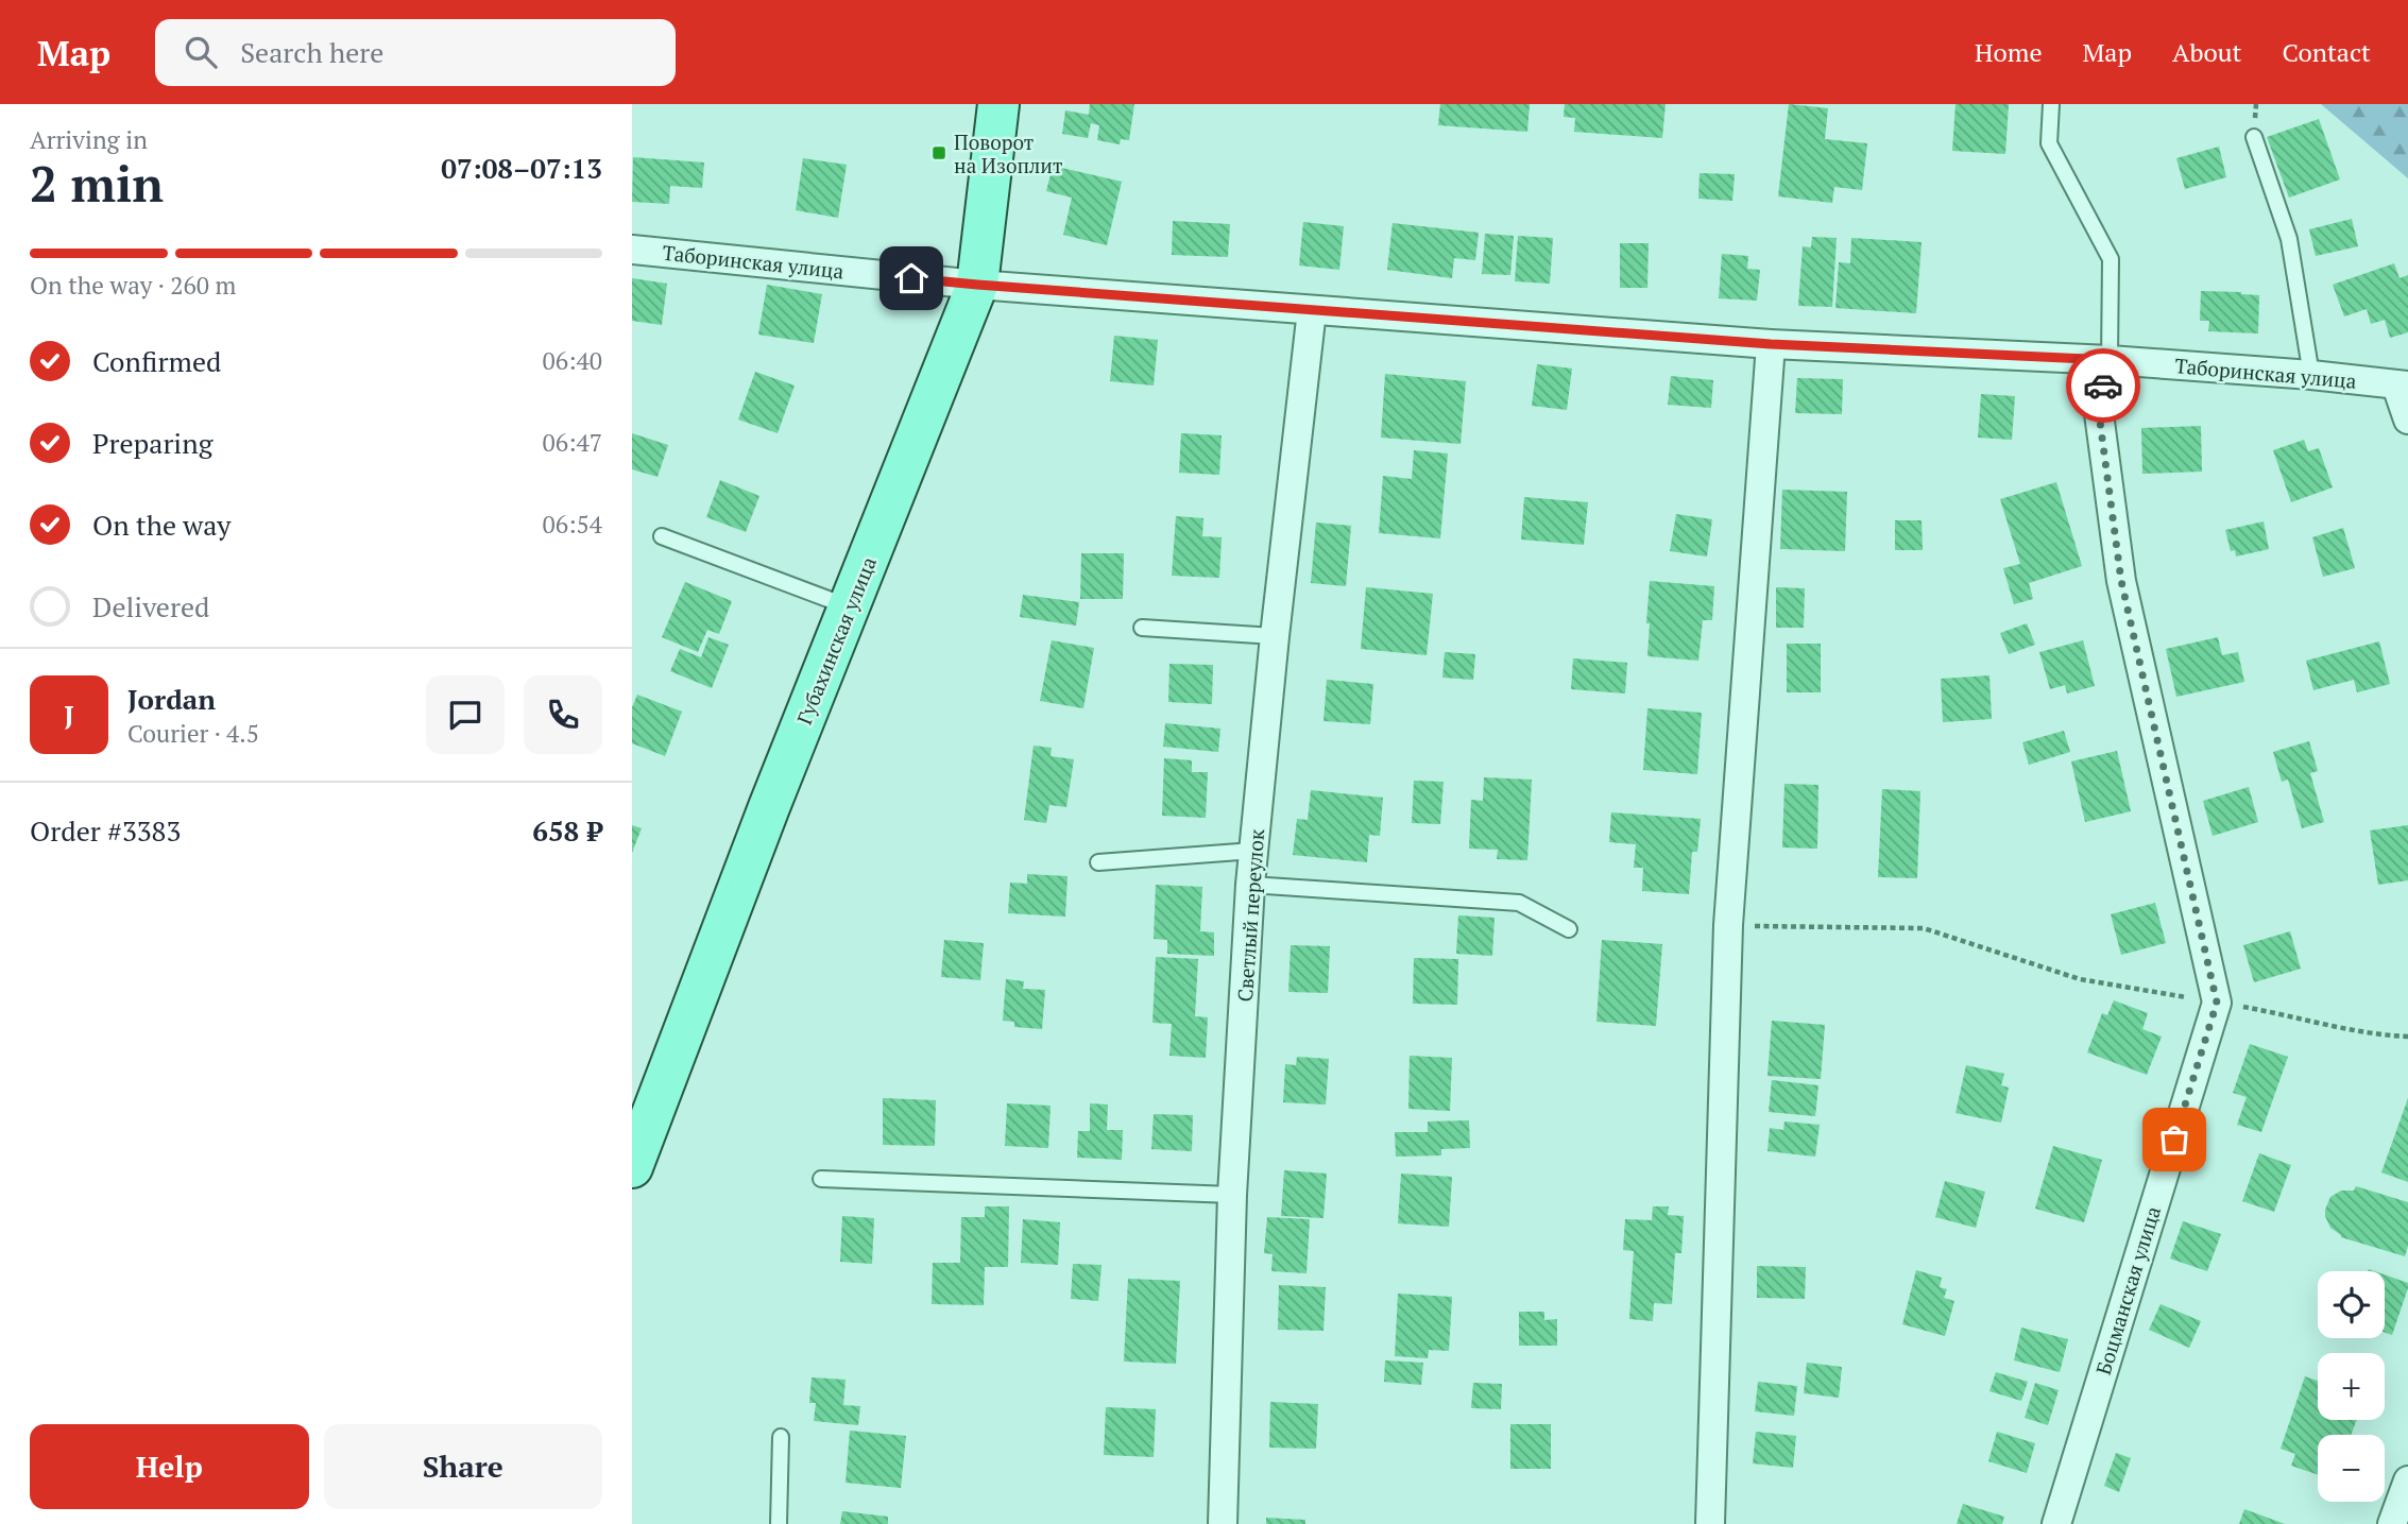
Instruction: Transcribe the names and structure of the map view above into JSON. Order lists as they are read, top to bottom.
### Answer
{
  "streets": {
    "main road": ["Губахинская улица"],
    "street": ["Таборинская улица", "Светлый переулок", "Боцманская улица"]
  },
  "crossings": [
    ["Таборинская улица", "Губахинская улица"],
    ["Таборинская улица", "Светлый переулок"],
    ["Таборинская улица", "Боцманская улица"]
  ],
  "places": {
    "transit": ["Поворот на Изоплит"]
  },
  "page": {
    "header": "Map",
    "search": "Search here",
    "nav": [
      "Home",
      "Map",
      "About",
      "Contact"
    ],
    "heading": ["2 min", "Arriving in", "07:08–07:13"],
    "panel": [
      "Jordan",
      "Courier · 4.5",
      "Order #3383",
      "658 ₽"
    ],
    "bar": "On the way · 260 m",
    "list": [
      ["Confirmed", "06:40"],
      ["Preparing", "06:47"],
      ["On the way", "06:54"],
      "Delivered"
    ],
    "round": "J",
    "map_buttons": ["+", "−"],
    "buttons": ["Help", "Share"]
  }
}
